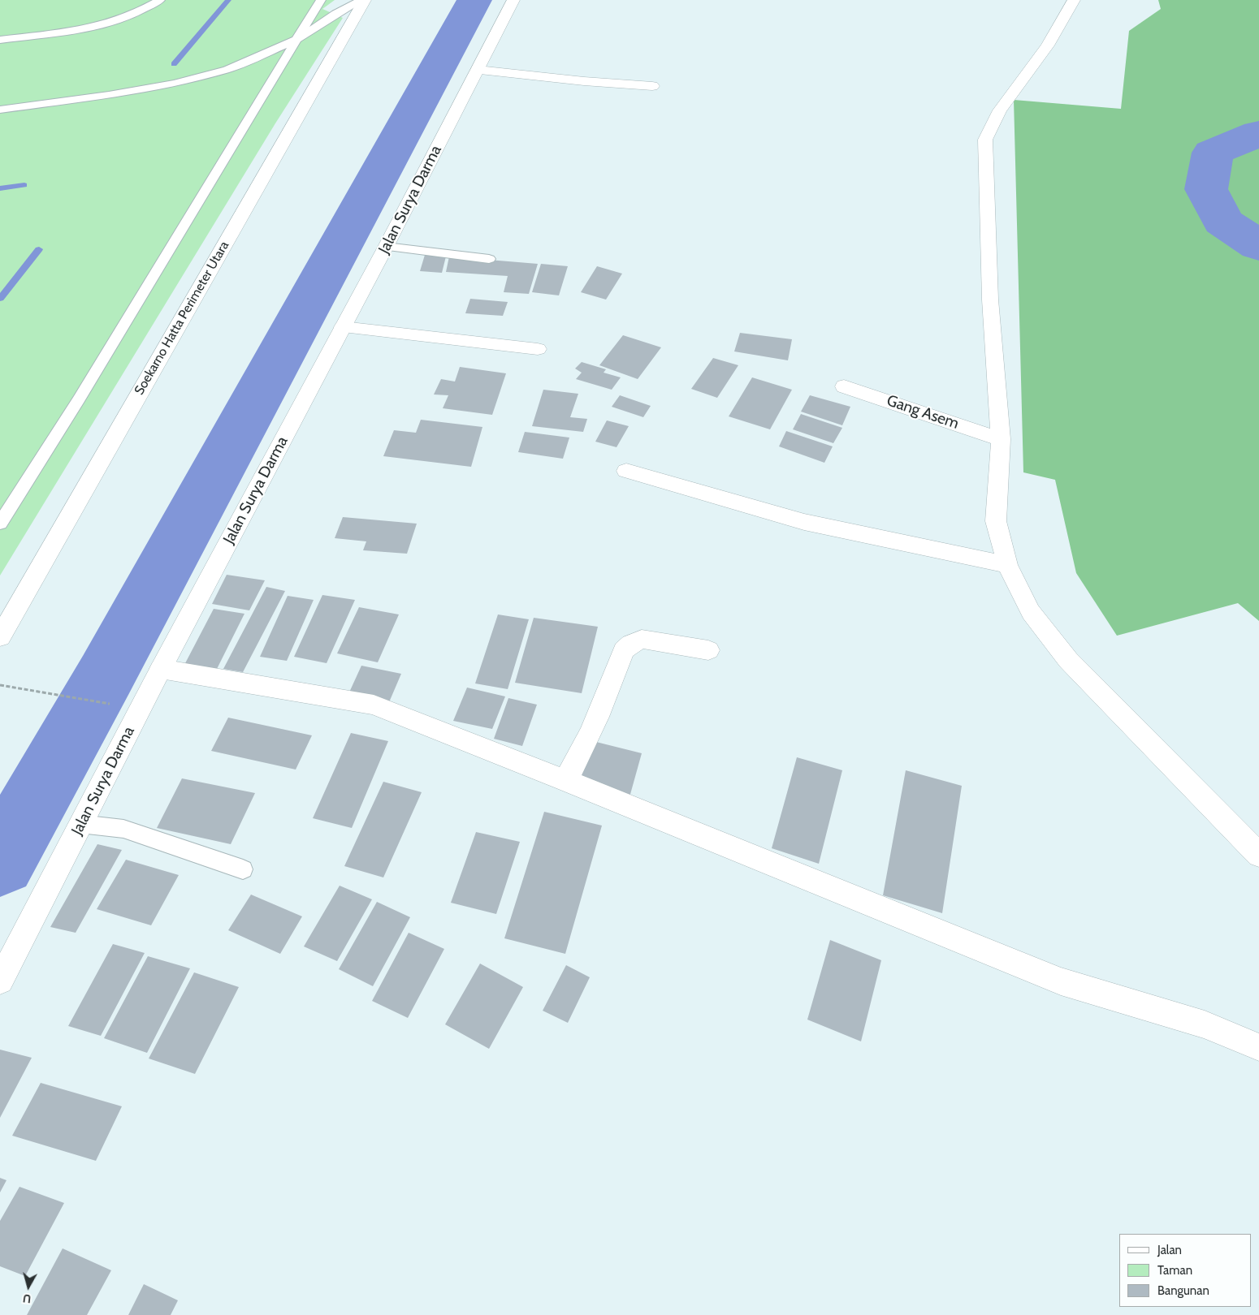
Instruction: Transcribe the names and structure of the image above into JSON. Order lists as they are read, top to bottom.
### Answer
{
  "streets": {
    "street": ["Jalan Surya Darma", "Soekarno Hatta Perimeter Utara", "Gang Asem"]
  },
  "legend": ["Jalan", "Taman", "Bangunan"],
  "north": "bottom"
}
